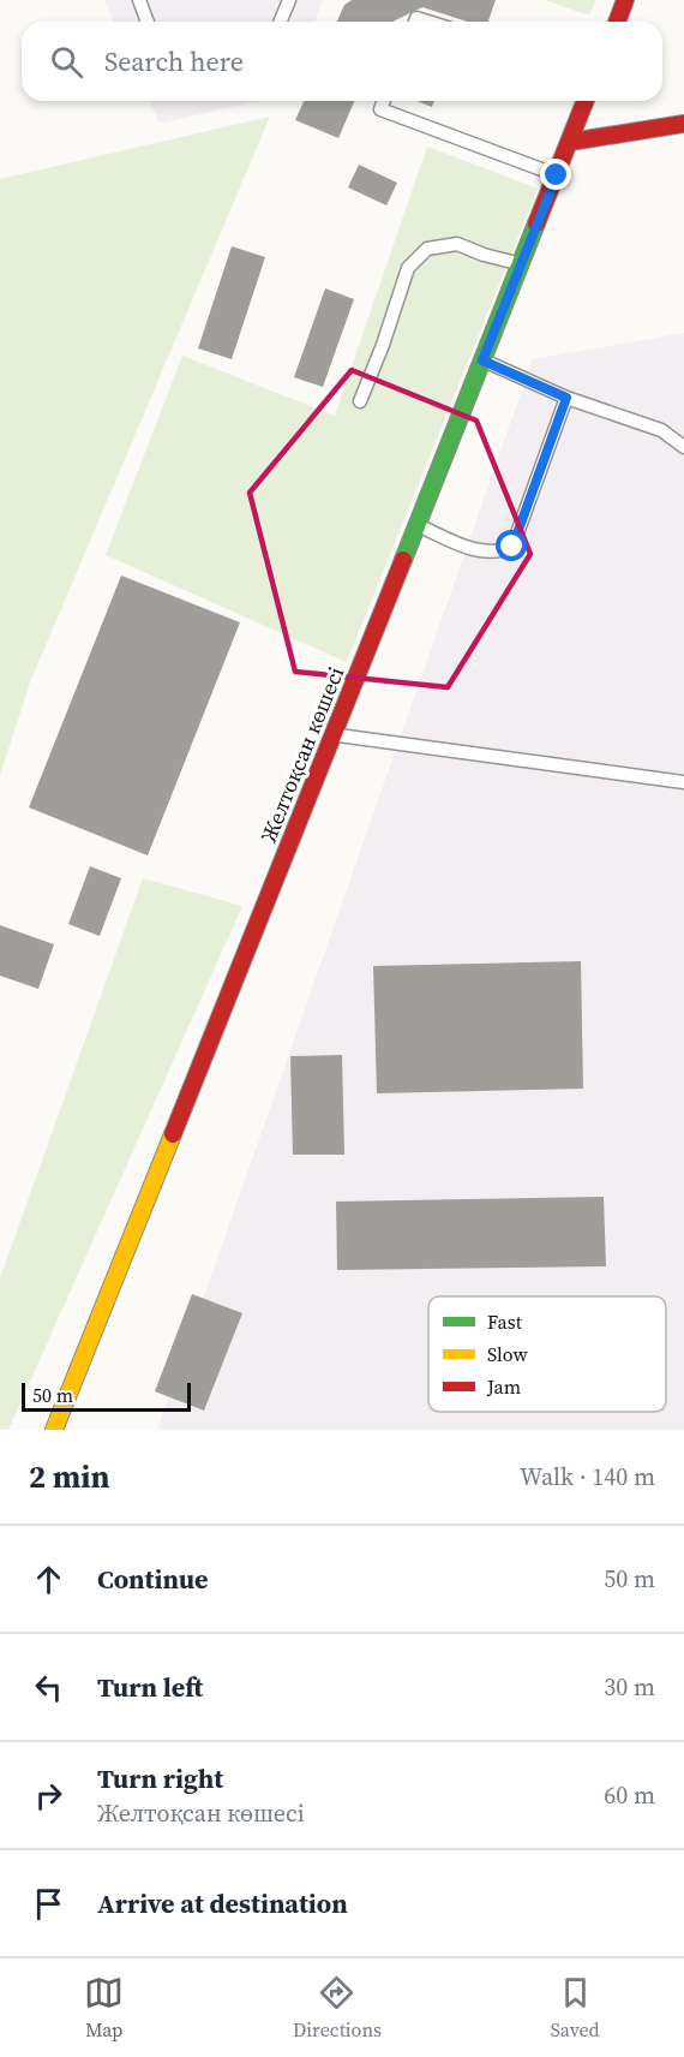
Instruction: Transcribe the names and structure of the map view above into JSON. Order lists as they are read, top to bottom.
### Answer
{
  "streets": {
    "main road": ["Желтоқсан көшесі"]
  },
  "legend": ["Fast", "Slow", "Jam"],
  "scale_bar": "50 m",
  "page": {
    "search": "Search here",
    "scale": "50 m",
    "heading": ["2 min", "Walk · 140 m"],
    "list": [
      ["Continue", "50 m"],
      ["Turn left", "30 m"],
      ["Turn right", "Желтоқсан көшесі", "60 m"],
      "Arrive at destination"
    ],
    "nav": ["Map", "Directions", "Saved"]
  }
}
